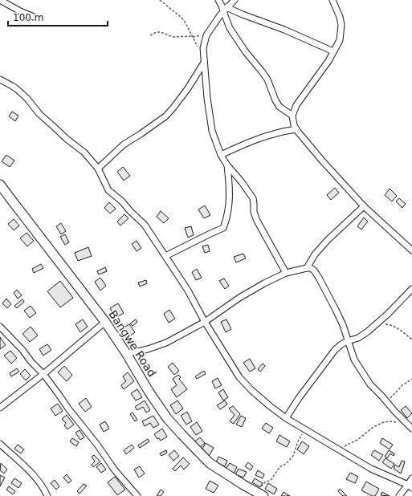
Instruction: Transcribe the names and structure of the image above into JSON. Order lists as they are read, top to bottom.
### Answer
{
  "streets": {
    "street": ["Bangwe Road"]
  },
  "scale_bar": "100 m"
}
